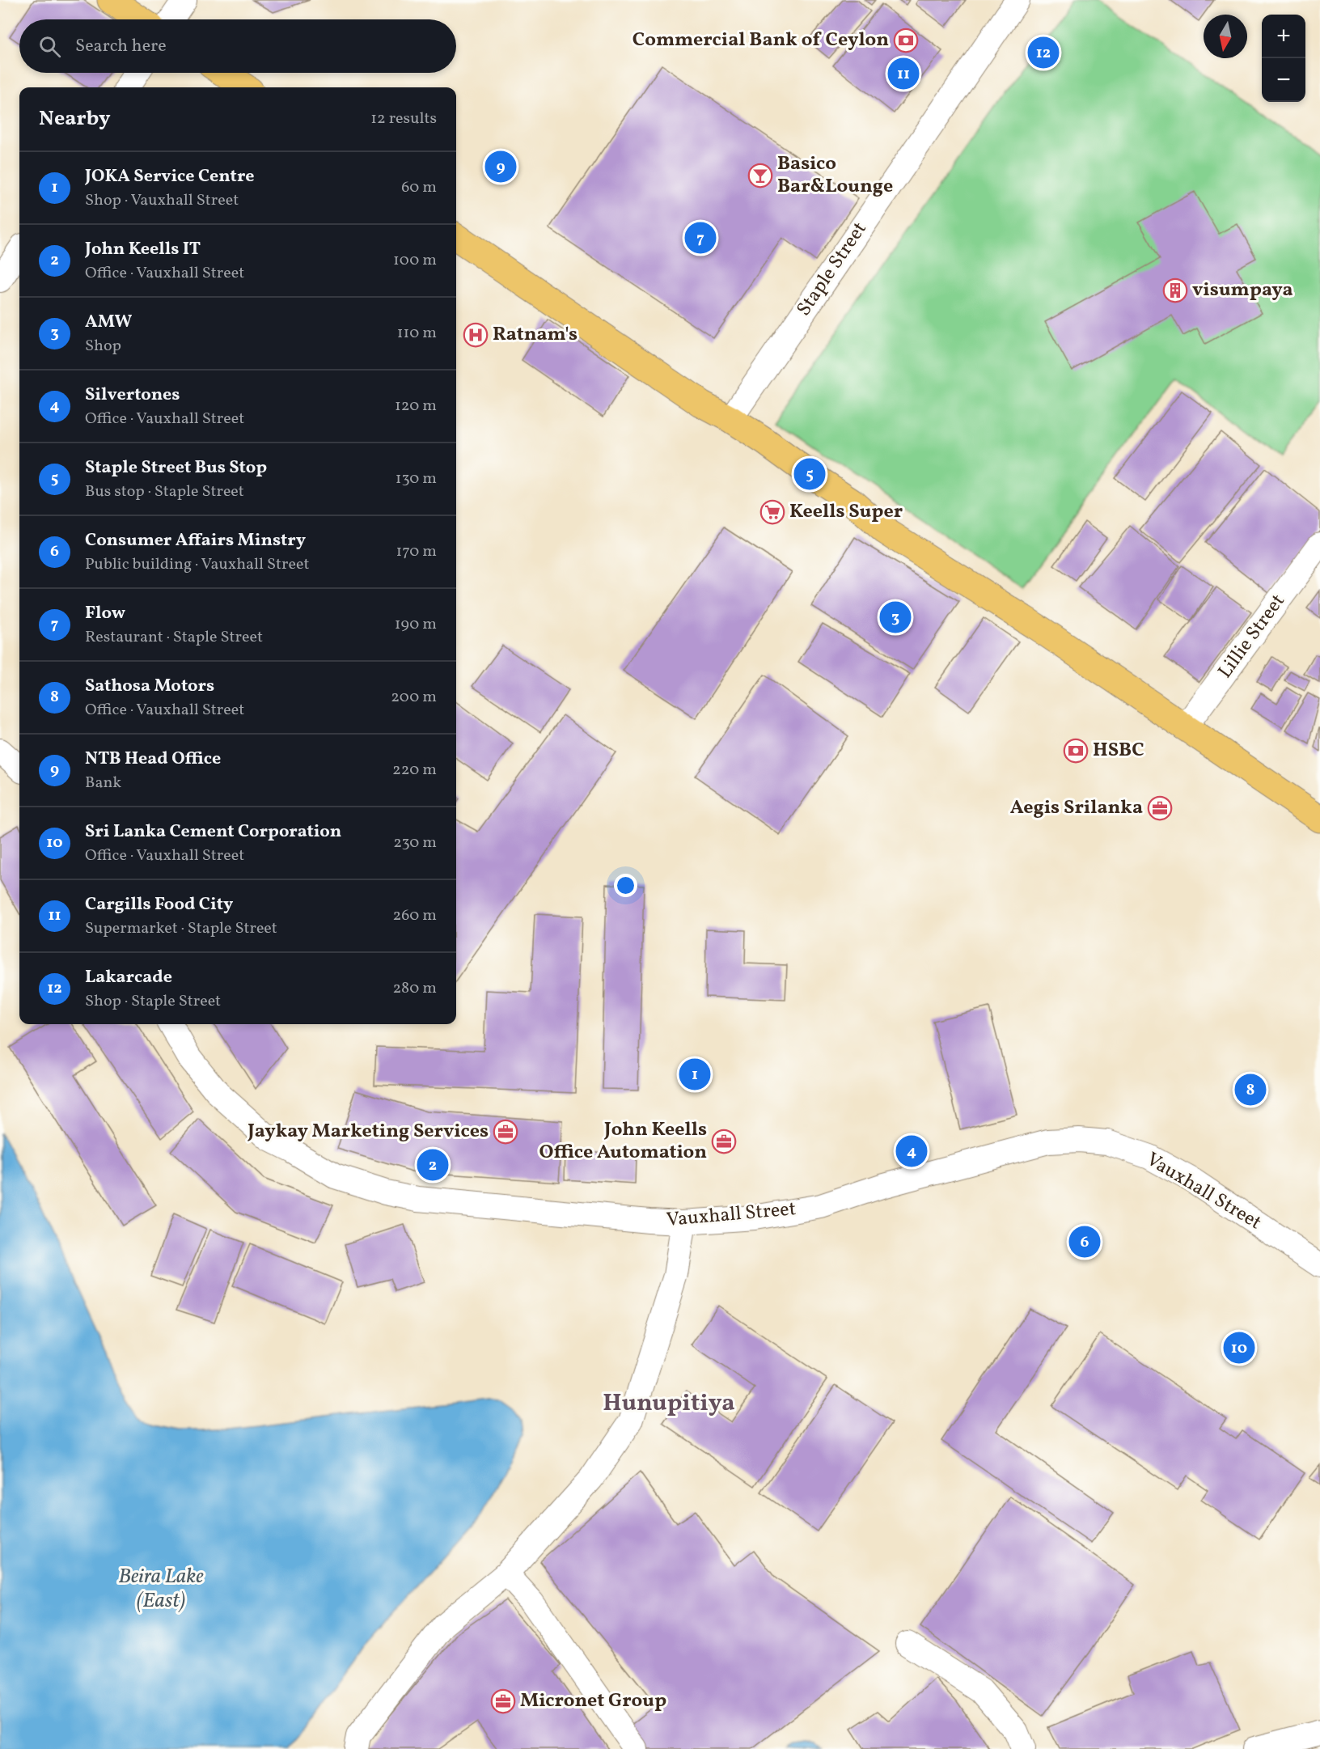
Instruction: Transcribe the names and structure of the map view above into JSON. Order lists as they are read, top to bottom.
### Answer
{
  "streets": {
    "street": ["Staple Street", "Lillie Street", "Vauxhall Street"]
  },
  "districts": ["Hunupitiya"],
  "water": ["Beira Lake (East)"],
  "places": {
    "bank": ["Commercial Bank of Ceylon", "HSBC"],
    "bar": ["Basico Bar&Lounge"],
    "building": ["visumpaya"],
    "hospital": ["Ratnam's"],
    "supermarket": ["Keells Super"],
    "office": [
      "Aegis Srilanka",
      "Jaykay Marketing Services",
      "John Keells Office Automation",
      "Micronet Group"
    ]
  },
  "north": "bottom",
  "page": {
    "map_buttons": ["+", "−"],
    "search": "Search here",
    "pins": [
      "12",
      "11",
      "9",
      "7",
      "5",
      "3",
      "1",
      "8",
      "4",
      "2",
      "6",
      "10"
    ],
    "heading": ["Nearby", "12 results"],
    "list": [
      {
        "mark": "1",
        "name": "JOKA Service Centre",
        "note": "Shop · Vauxhall Street",
        "value": "60 m"
      },
      {
        "mark": "2",
        "name": "John Keells IT",
        "note": "Office · Vauxhall Street",
        "value": "100 m"
      },
      {
        "mark": "3",
        "name": "AMW",
        "note": "Shop",
        "value": "110 m"
      },
      {
        "mark": "4",
        "name": "Silvertones",
        "note": "Office · Vauxhall Street",
        "value": "120 m"
      },
      {
        "mark": "5",
        "name": "Staple Street Bus Stop",
        "note": "Bus stop · Staple Street",
        "value": "130 m"
      },
      {
        "mark": "6",
        "name": "Consumer Affairs Minstry",
        "note": "Public building · Vauxhall Street",
        "value": "170 m"
      },
      {
        "mark": "7",
        "name": "Flow",
        "note": "Restaurant · Staple Street",
        "value": "190 m"
      },
      {
        "mark": "8",
        "name": "Sathosa Motors",
        "note": "Office · Vauxhall Street",
        "value": "200 m"
      },
      {
        "mark": "9",
        "name": "NTB Head Office",
        "note": "Bank",
        "value": "220 m"
      },
      {
        "mark": "10",
        "name": "Sri Lanka Cement Corporation",
        "note": "Office · Vauxhall Street",
        "value": "230 m"
      },
      {
        "mark": "11",
        "name": "Cargills Food City",
        "note": "Supermarket · Staple Street",
        "value": "260 m"
      },
      {
        "mark": "12",
        "name": "Lakarcade",
        "note": "Shop · Staple Street",
        "value": "280 m"
      }
    ]
  }
}
